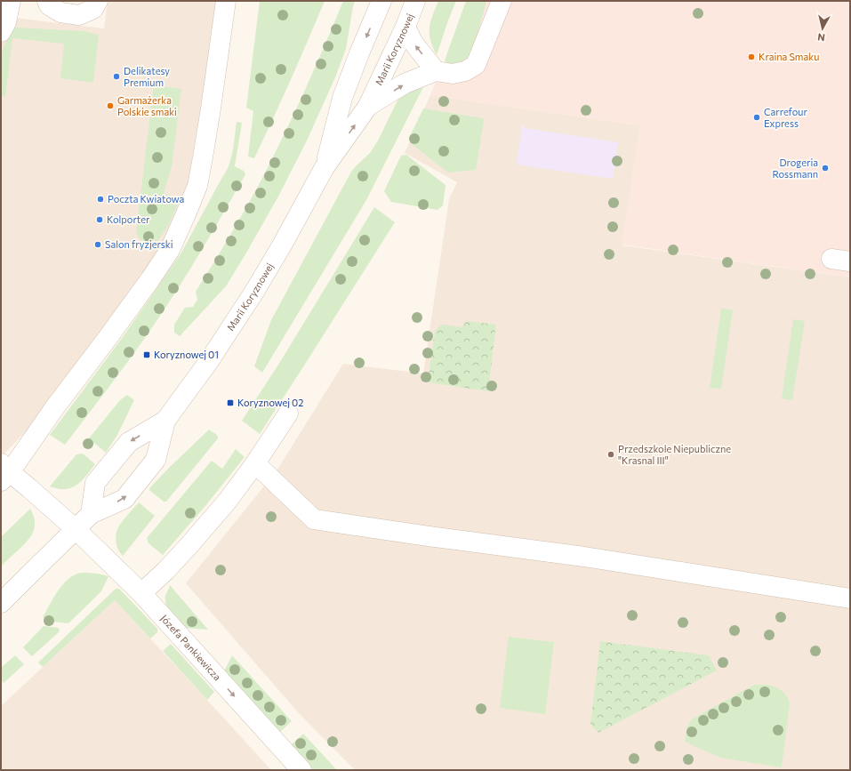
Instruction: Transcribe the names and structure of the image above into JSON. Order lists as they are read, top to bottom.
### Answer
{
  "streets": {
    "street": ["Marii Koryznowej", "Józefa Pankiewicza"]
  },
  "crossings": [
    ["Marii Koryznowej", "Józefa Pankiewicza"]
  ],
  "one_way": ["Józefa Pankiewicza"],
  "places": {
    "other": [
      "Kraina Smaku",
      "Delikatesy Premium",
      "Garmażerka Polskie smaki",
      "Carrefour Express",
      "Drogeria Rossmann",
      "Poczta Kwiatowa",
      "Kolporter",
      "Salon fryzjerski",
      "Przedszkole Niepubliczne \"Krasnal III\""
    ],
    "transit": ["Koryznowej 01", "Koryznowej 02"]
  },
  "north": "bottom"
}
